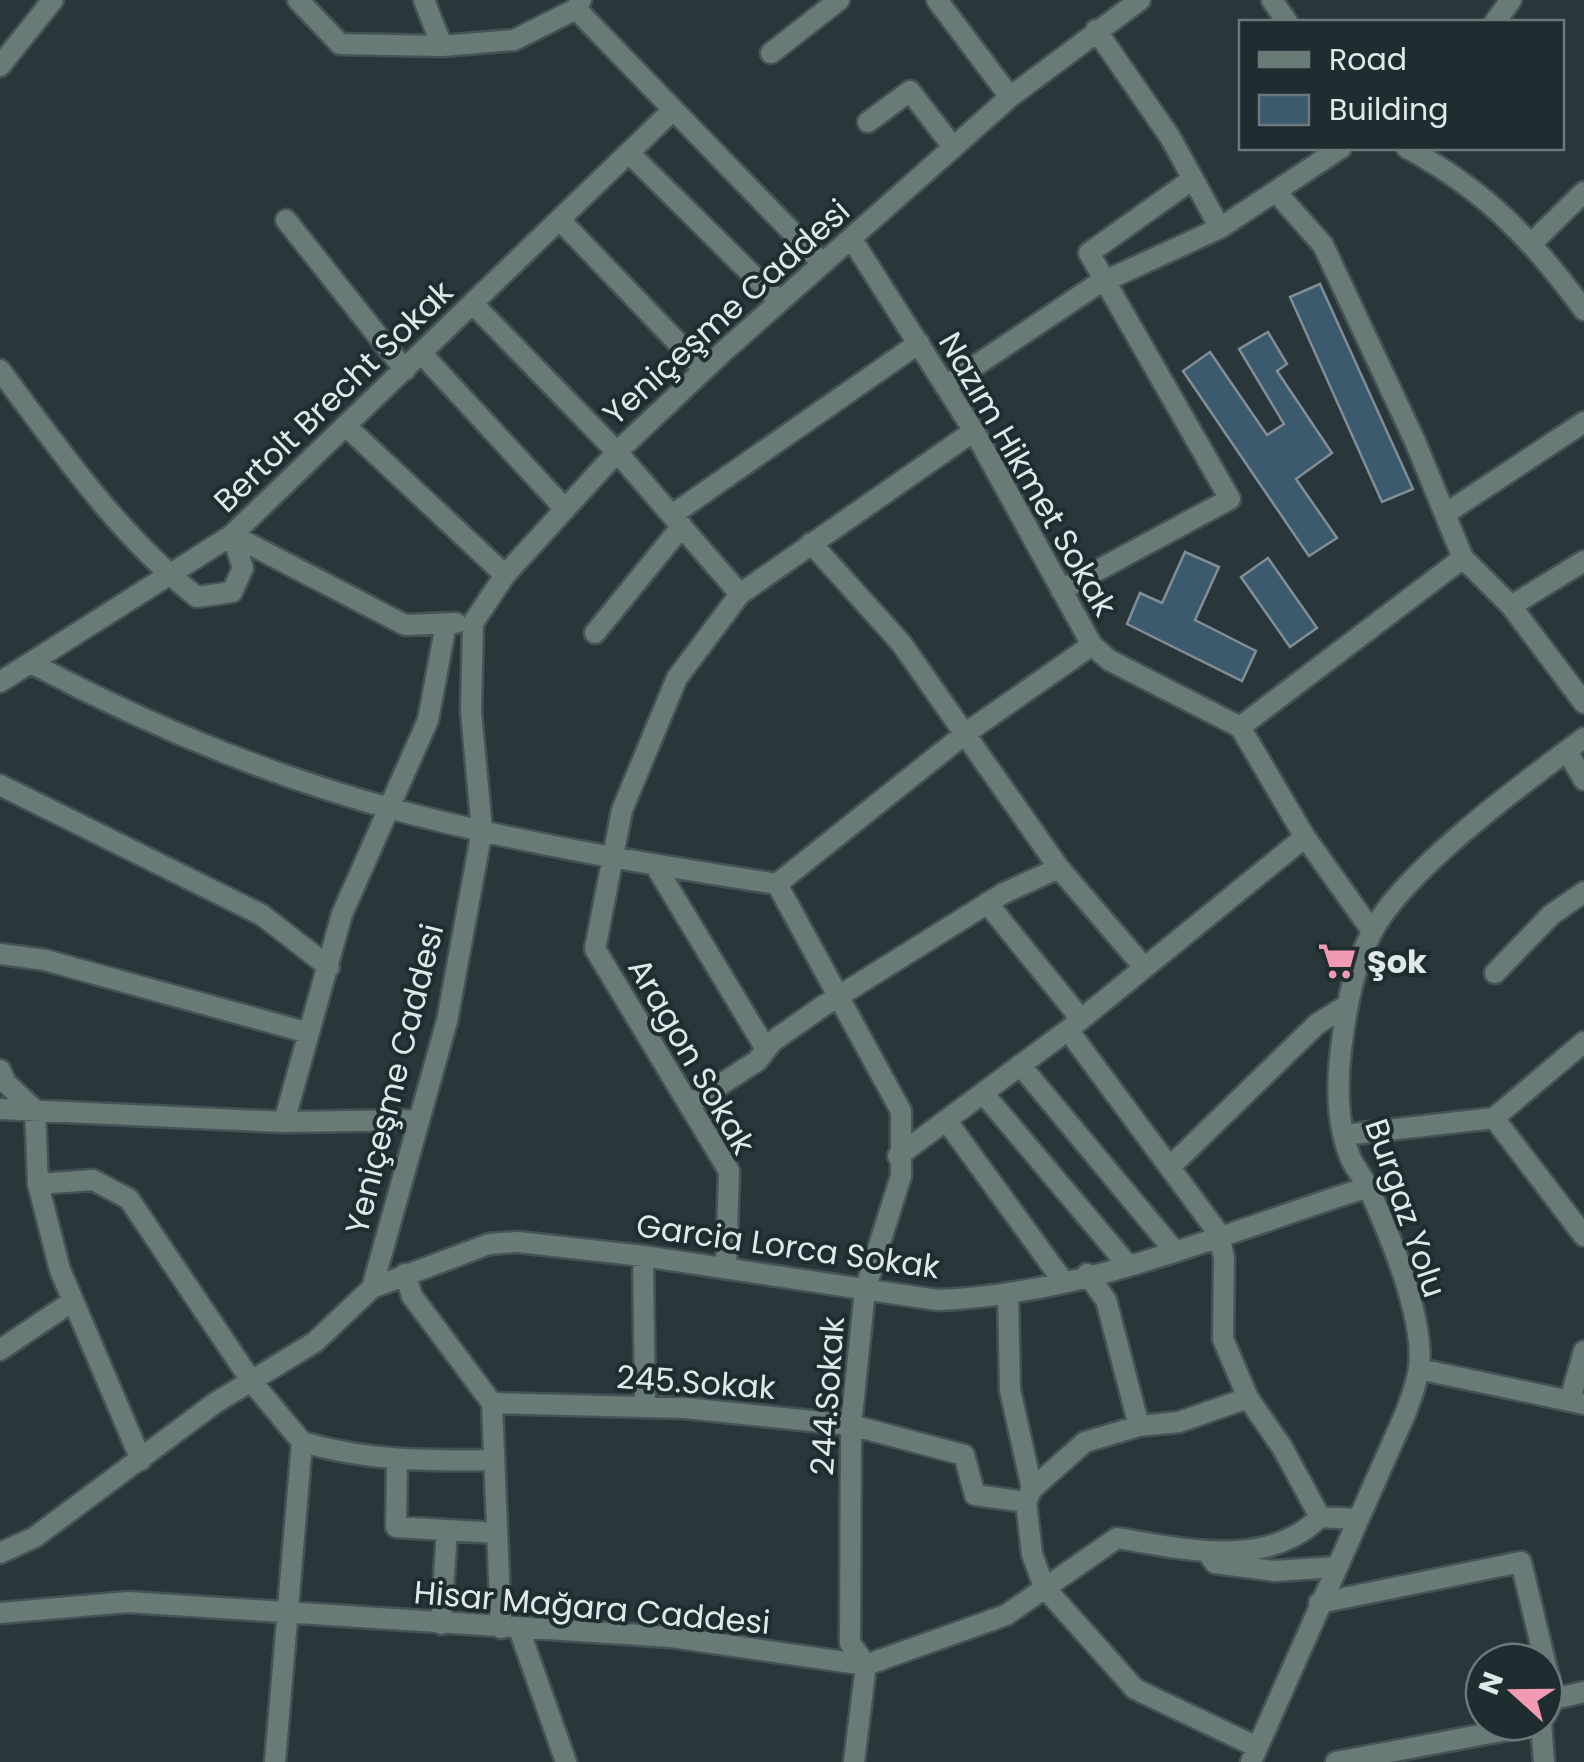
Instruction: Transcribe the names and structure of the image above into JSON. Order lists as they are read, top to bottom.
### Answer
{
  "streets": {
    "street": [
      "Yeniçeşme Caddesi",
      "Bertolt Brecht Sokak",
      "Nazım Hikmet Sokak",
      "Aragon Sokak",
      "Burgaz Yolu",
      "Garcia Lorca Sokak",
      "245.Sokak",
      "244.Sokak",
      "Hisar Mağara Caddesi"
    ]
  },
  "crossings": [
    ["Yeniçeşme Caddesi", "Nazım Hikmet Sokak"],
    ["Yeniçeşme Caddesi", "Garcia Lorca Sokak"],
    ["Nazım Hikmet Sokak", "Aragon Sokak"],
    ["Aragon Sokak", "Garcia Lorca Sokak"],
    ["Burgaz Yolu", "Garcia Lorca Sokak"],
    ["Burgaz Yolu", "Hisar Mağara Caddesi"],
    ["Garcia Lorca Sokak", "244.Sokak"],
    ["245.Sokak", "244.Sokak"],
    ["244.Sokak", "Hisar Mağara Caddesi"]
  ],
  "places": {
    "supermarket": ["Şok"]
  },
  "legend": ["Road", "Building"],
  "north": "left"
}
